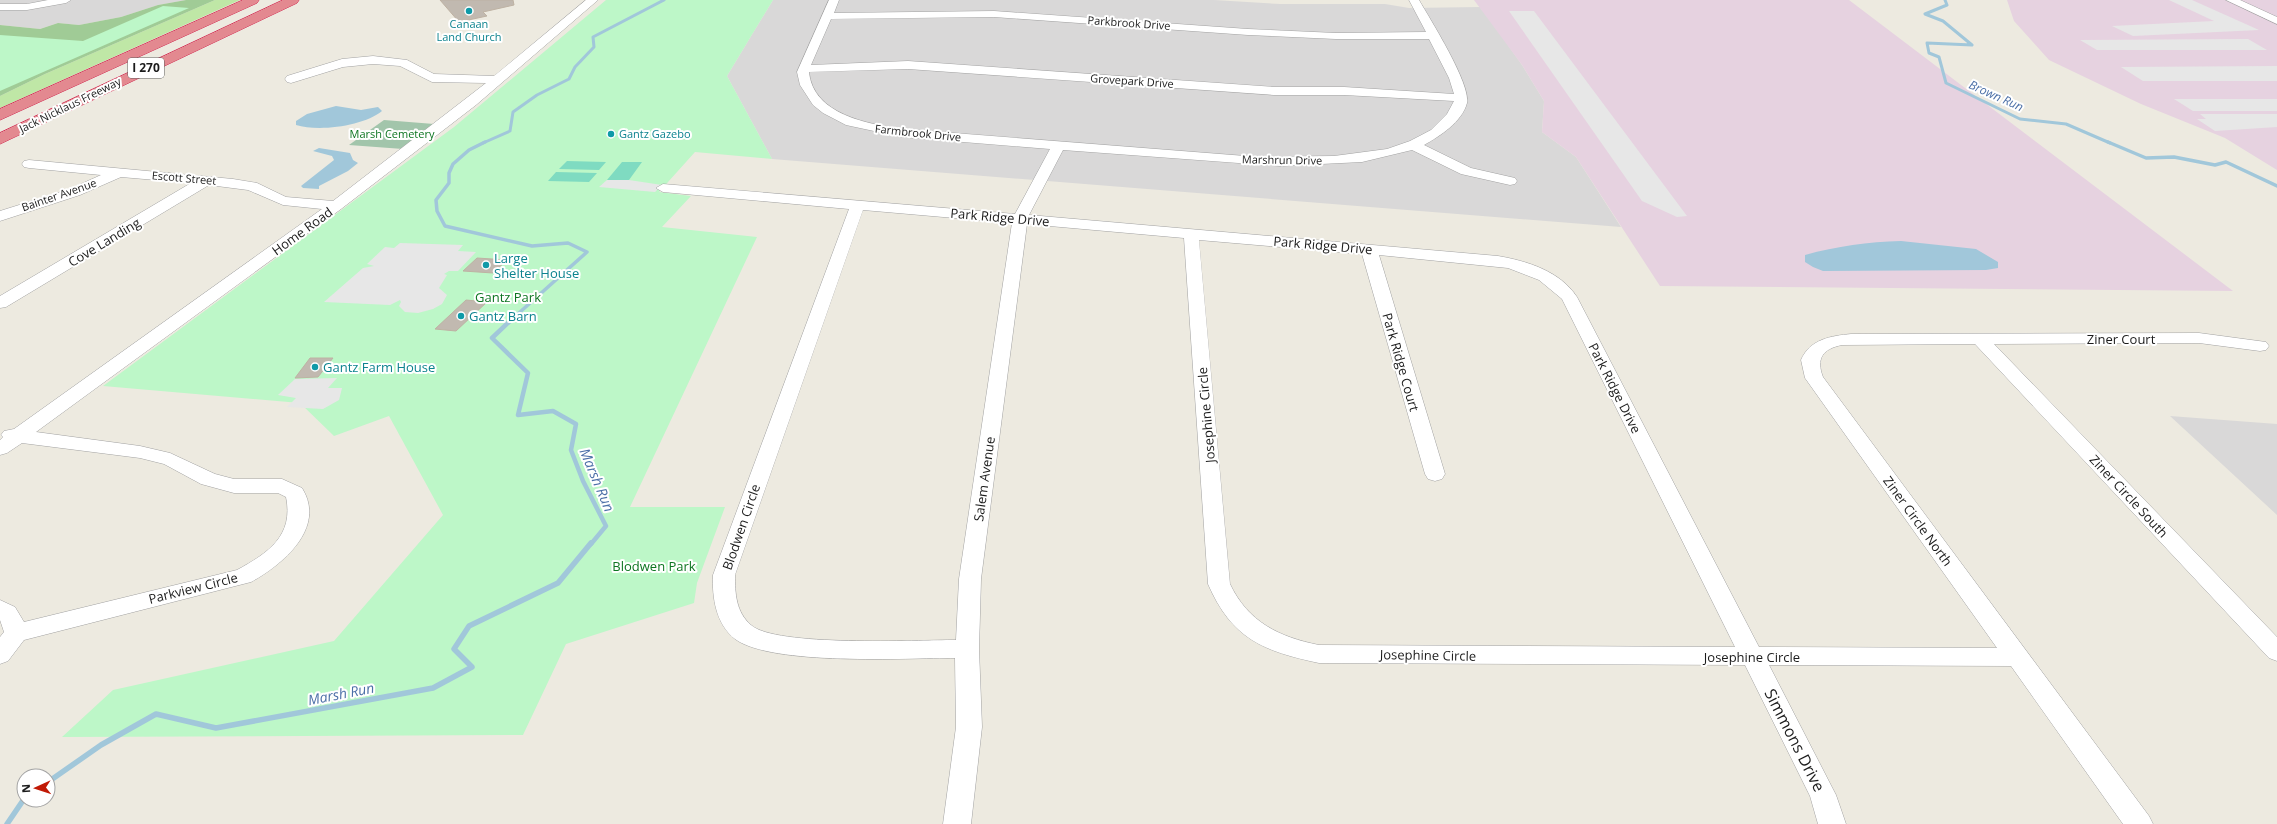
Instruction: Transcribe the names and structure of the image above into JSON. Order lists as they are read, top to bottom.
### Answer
{
  "streets": {
    "highway": ["I 270", "Jack Nicklaus Freeway"],
    "street": [
      "Parkbrook Drive",
      "Grovepark Drive",
      "Farmbrook Drive",
      "Marshrun Drive",
      "Escott Street",
      "Bainter Avenue",
      "Park Ridge Drive",
      "Home Road",
      "Cove Landing",
      "Ziner Court",
      "Park Ridge Court",
      "Josephine Circle",
      "Salem Avenue",
      "Ziner Circle South",
      "Ziner Circle North",
      "Blodwen Circle",
      "Parkview Circle",
      "Simmons Drive"
    ]
  },
  "crossings": [
    ["Grovepark Drive", "Farmbrook Drive"],
    ["Grovepark Drive", "Marshrun Drive"],
    ["Farmbrook Drive", "Marshrun Drive"],
    ["Farmbrook Drive", "Salem Avenue"],
    ["Escott Street", "Bainter Avenue"],
    ["Escott Street", "Home Road"],
    ["Escott Street", "Cove Landing"],
    ["Park Ridge Drive", "Park Ridge Court"],
    ["Park Ridge Drive", "Josephine Circle"],
    ["Park Ridge Drive", "Salem Avenue"],
    ["Park Ridge Drive", "Blodwen Circle"],
    ["Park Ridge Drive", "Simmons Drive"],
    ["Home Road", "Parkview Circle"],
    ["Ziner Court", "Ziner Circle South"],
    ["Ziner Court", "Ziner Circle North"],
    ["Josephine Circle", "Ziner Circle North"],
    ["Josephine Circle", "Simmons Drive"],
    ["Salem Avenue", "Blodwen Circle"],
    ["Ziner Circle South", "Ziner Circle North"]
  ],
  "water": ["Brown Run", "Marsh Run"],
  "parks": ["Marsh Cemetery", "Gantz Park", "Blodwen Park"],
  "places": [
    "Canaan Land Church",
    "Gantz Gazebo",
    "Large Shelter House",
    "Gantz Barn",
    "Gantz Farm House"
  ],
  "north": "left"
}
